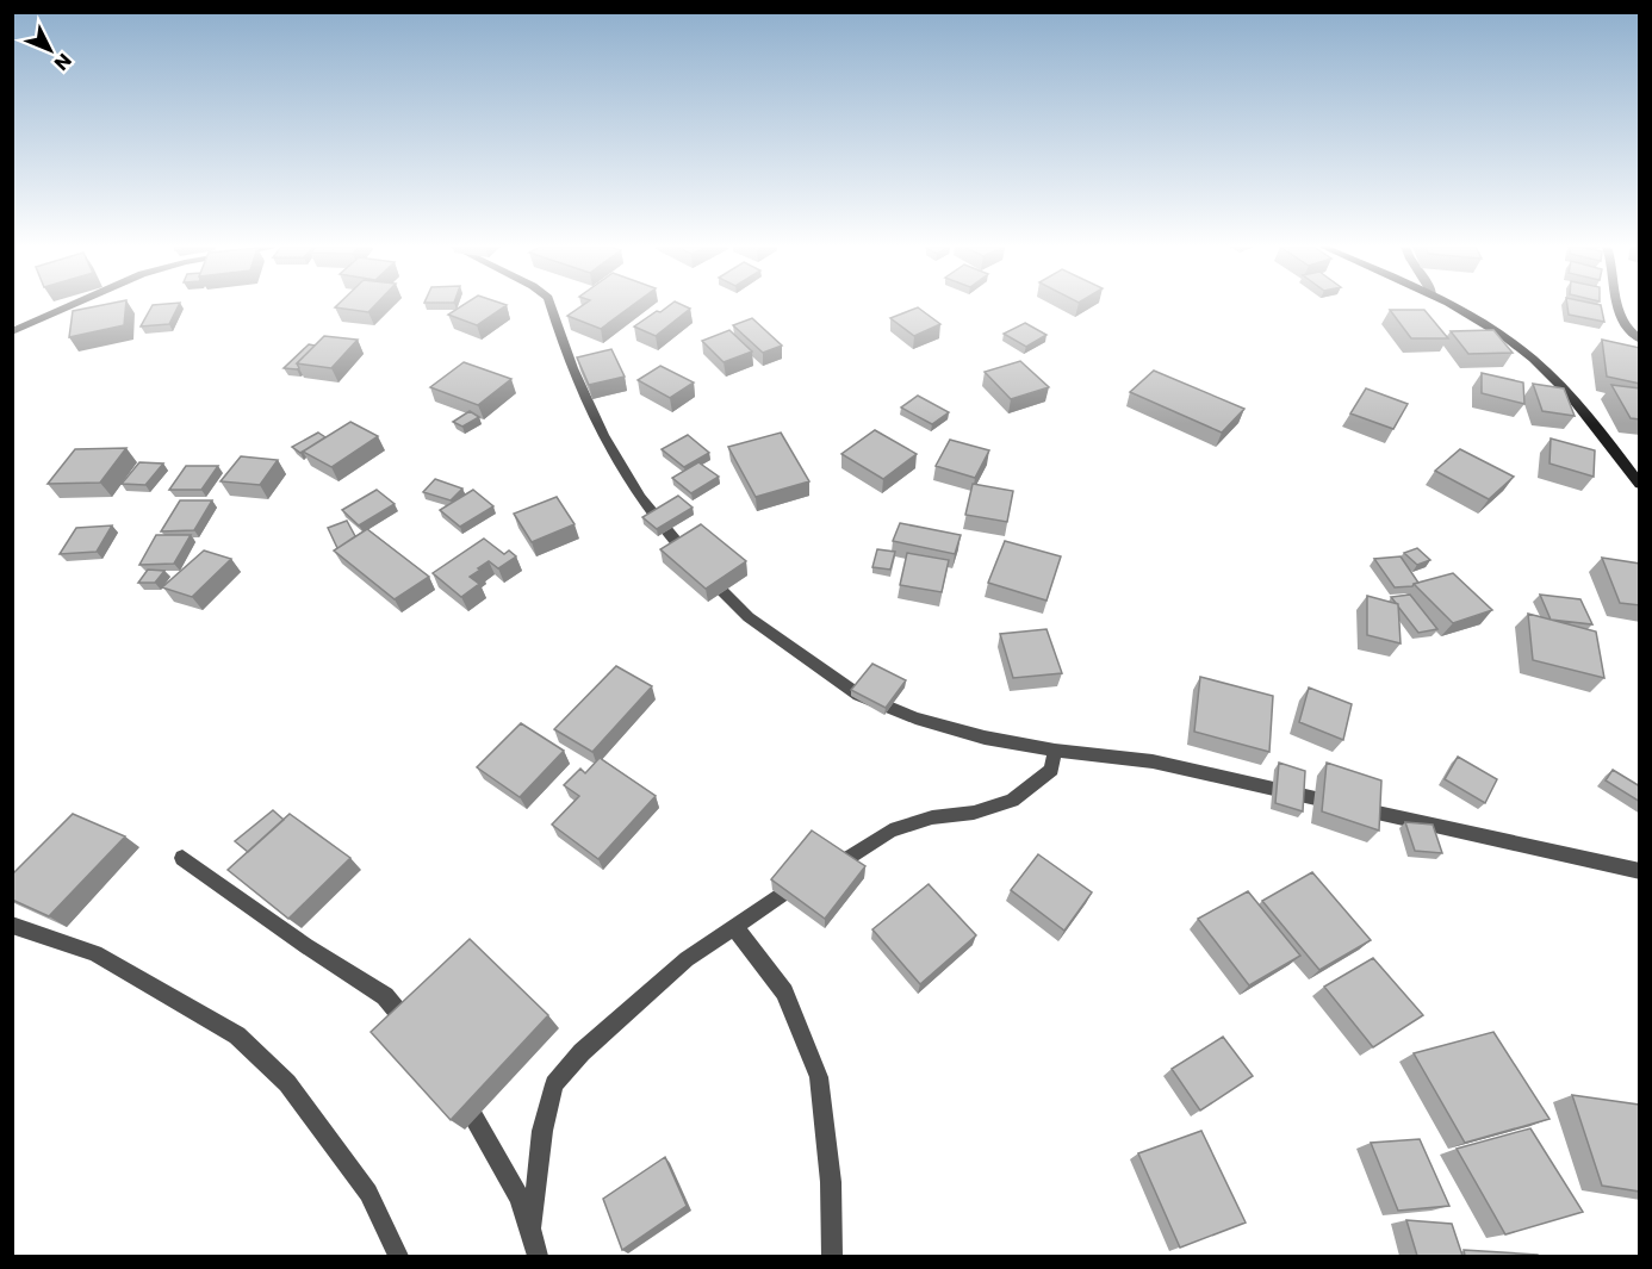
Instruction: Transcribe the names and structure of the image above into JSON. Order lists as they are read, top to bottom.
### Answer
{
  "north": "bottom right"
}
